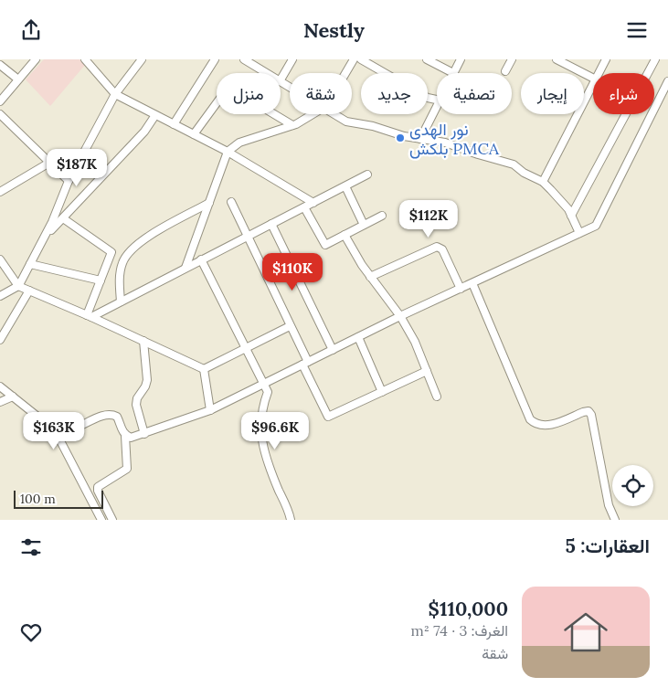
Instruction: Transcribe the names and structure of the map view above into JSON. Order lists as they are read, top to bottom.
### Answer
{
  "places": ["نور الهدى بلكش PMCA"],
  "scale_bar": "100 m",
  "page": {
    "header": "Nestly",
    "chip": [
      "شراء",
      "إيجار",
      "تصفية",
      "جديد",
      "شقة",
      "منزل"
    ],
    "price": [
      "$187K",
      "$112K",
      "$110K",
      "$163K",
      "$96.6K"
    ],
    "scale": "100 m",
    "heading": "العقارات: 5",
    "list": [
      {
        "name": "$110,000",
        "note": "الغرف: 3 · 74 m² · شقة"
      }
    ]
  }
}
